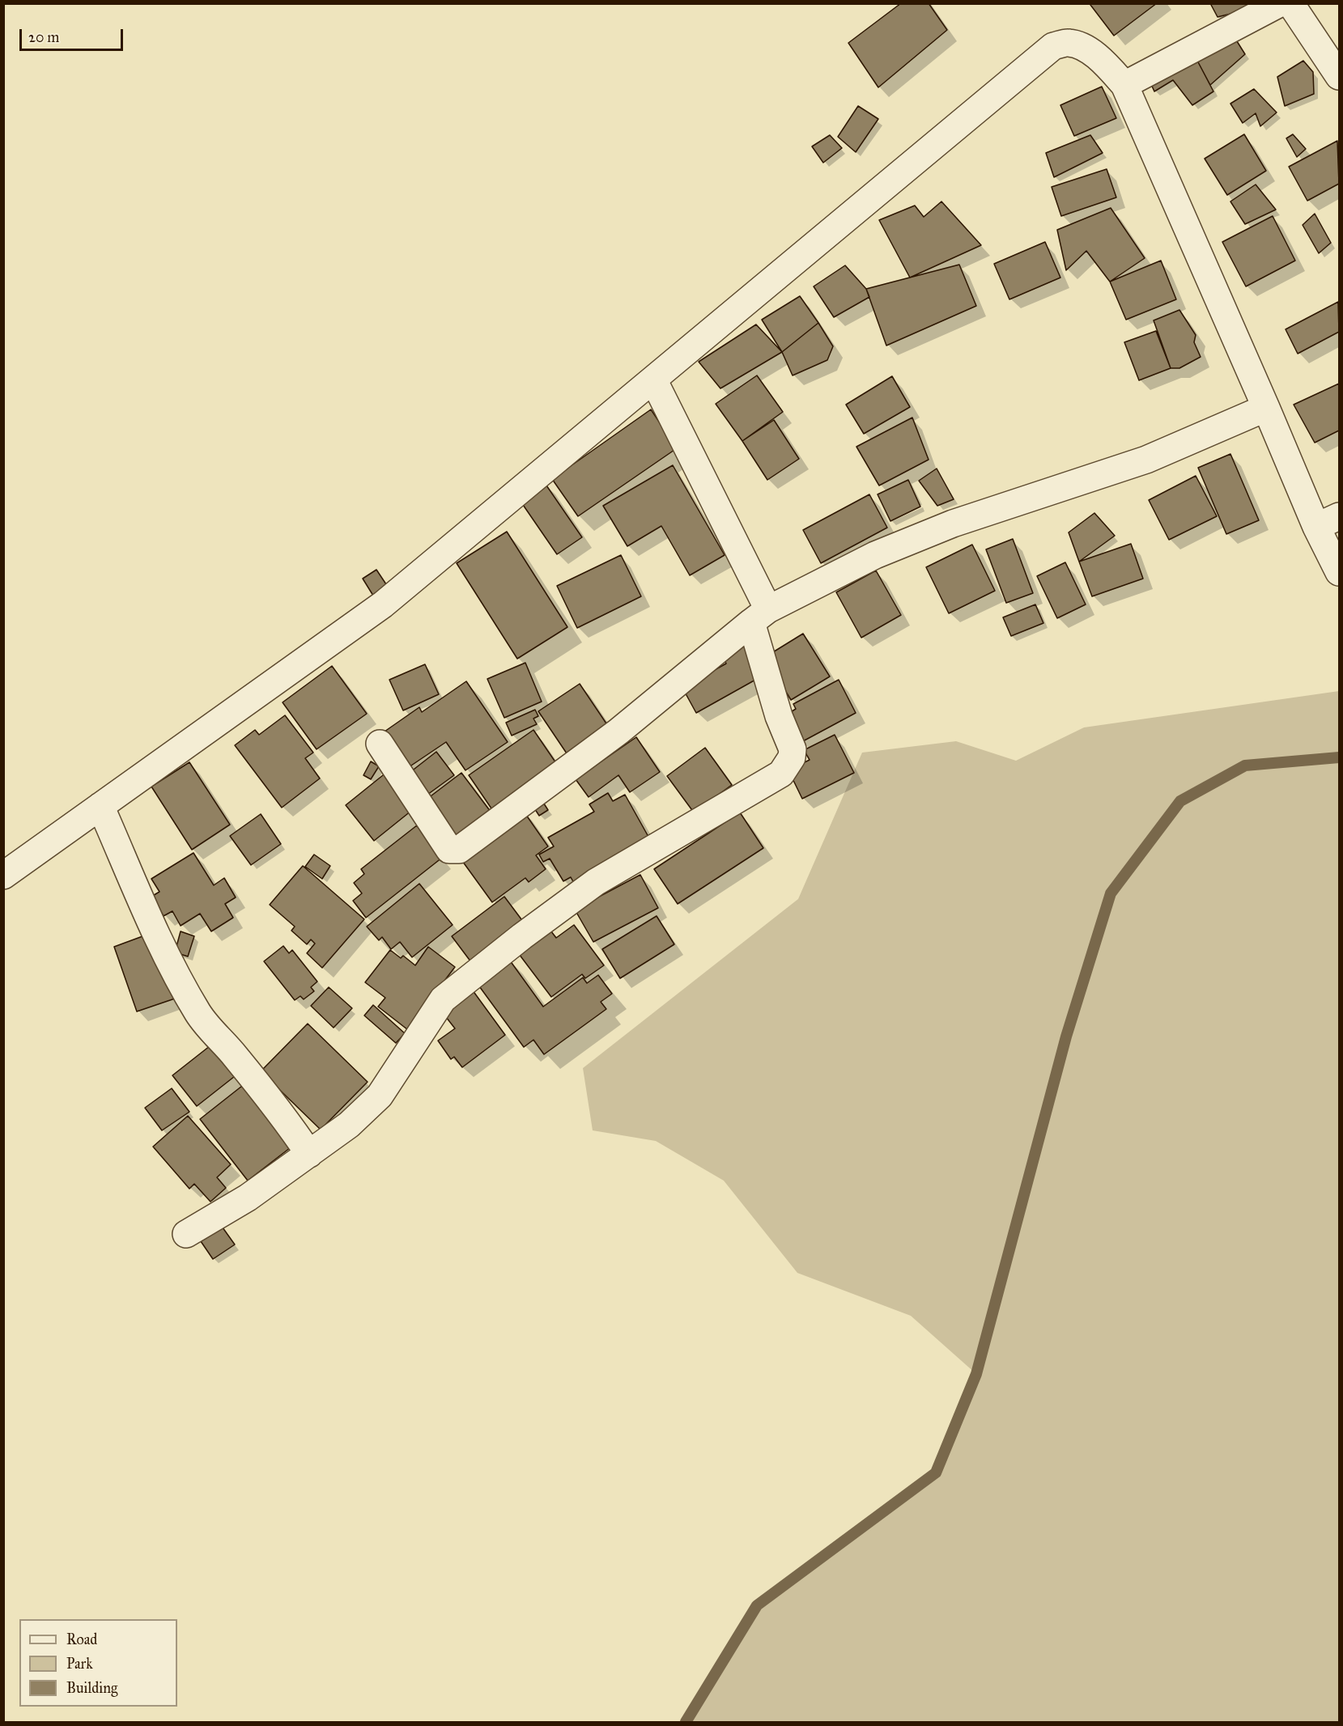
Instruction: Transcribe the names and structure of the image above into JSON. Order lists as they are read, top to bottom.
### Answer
{
  "legend": ["Road", "Park", "Building"],
  "scale_bar": "20 m"
}
